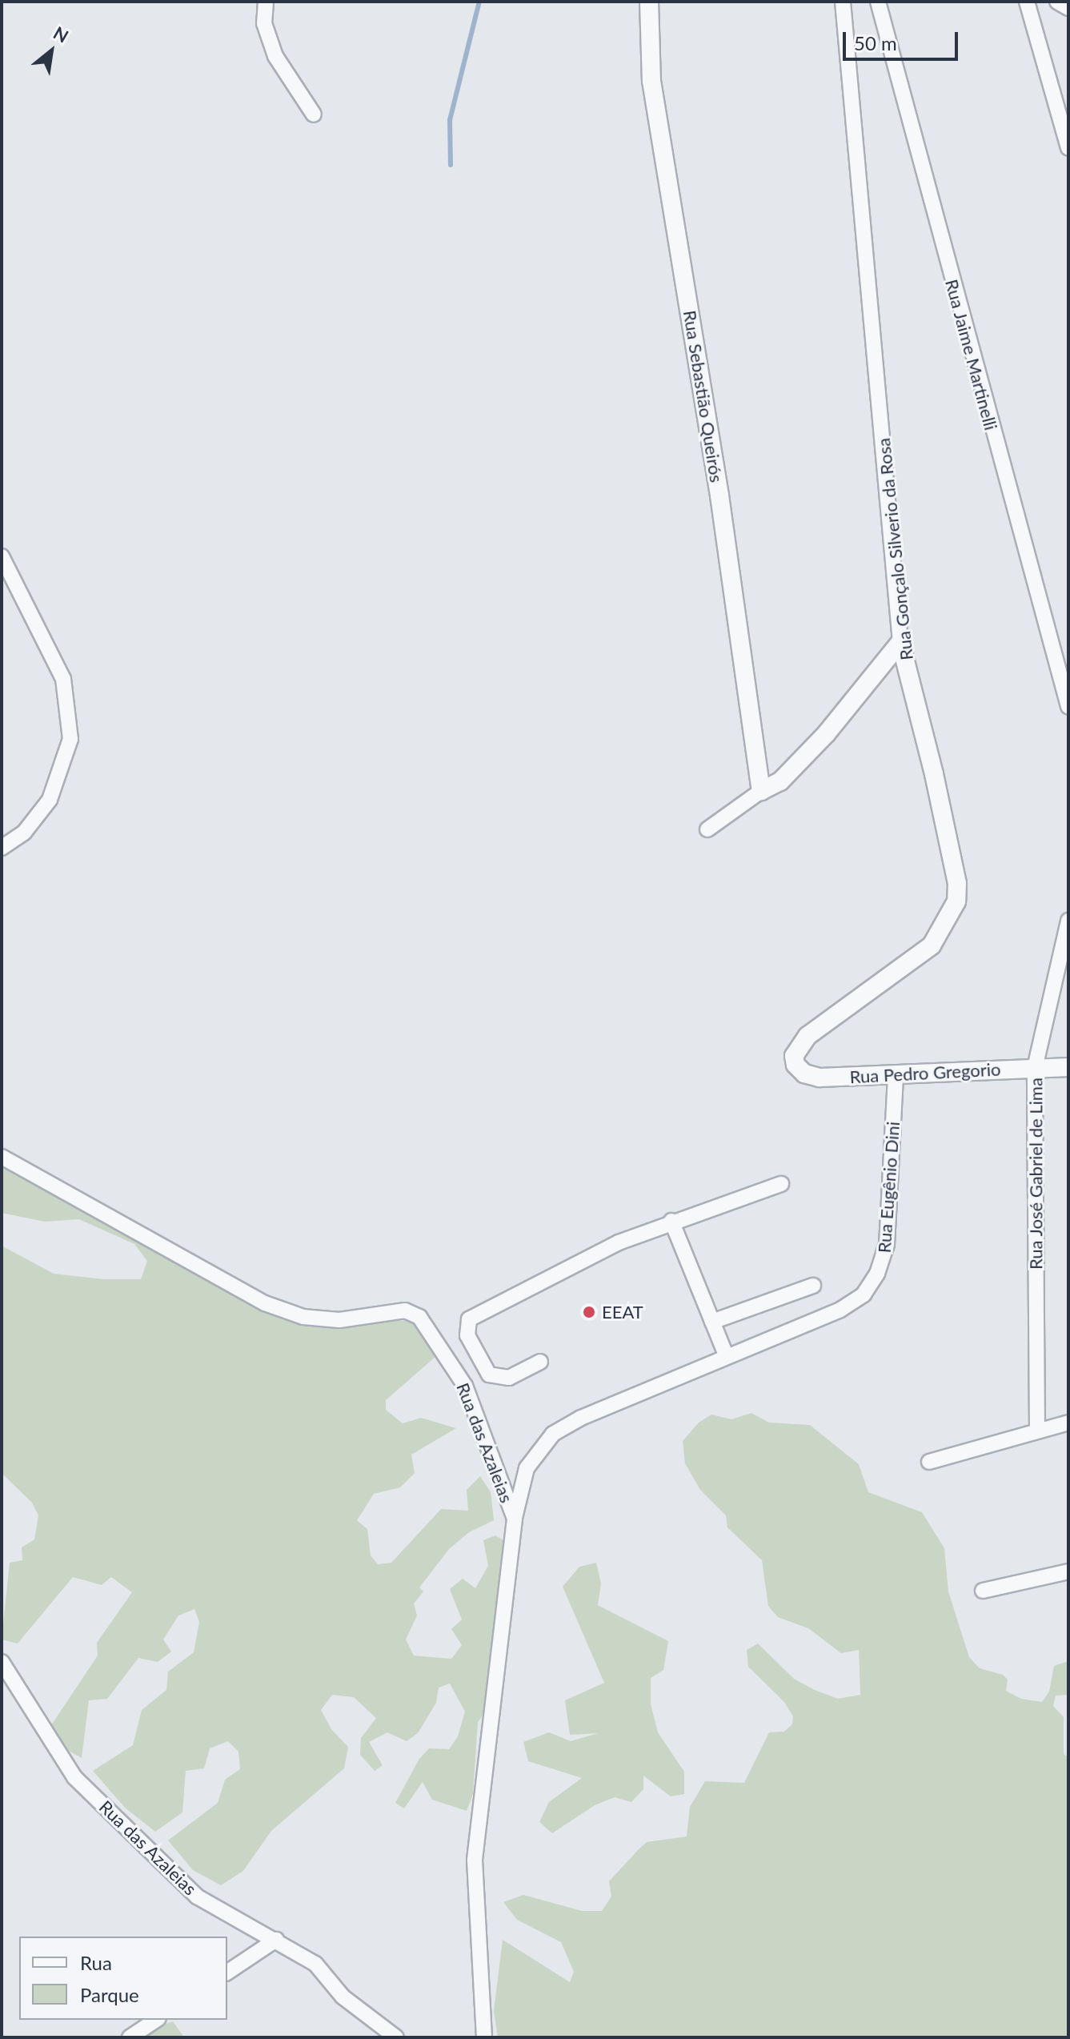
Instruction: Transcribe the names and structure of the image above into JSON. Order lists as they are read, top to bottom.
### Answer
{
  "streets": {
    "street": [
      "Rua Jaime Martinelli",
      "Rua Sebastião Queirós",
      "Rua Gonçalo Silverio da Rosa",
      "Rua Pedro Gregorio",
      "Rua José Gabriel de Lima",
      "Rua Eugênio Dini",
      "Rua das Azaleias"
    ]
  },
  "crossings": [
    ["Rua Gonçalo Silverio da Rosa", "Rua Pedro Gregorio"],
    ["Rua Pedro Gregorio", "Rua José Gabriel de Lima"],
    ["Rua Pedro Gregorio", "Rua Eugênio Dini"]
  ],
  "places": ["EEAT"],
  "legend": ["Rua", "Parque"],
  "scale_bar": "50 m",
  "north": "top right"
}
